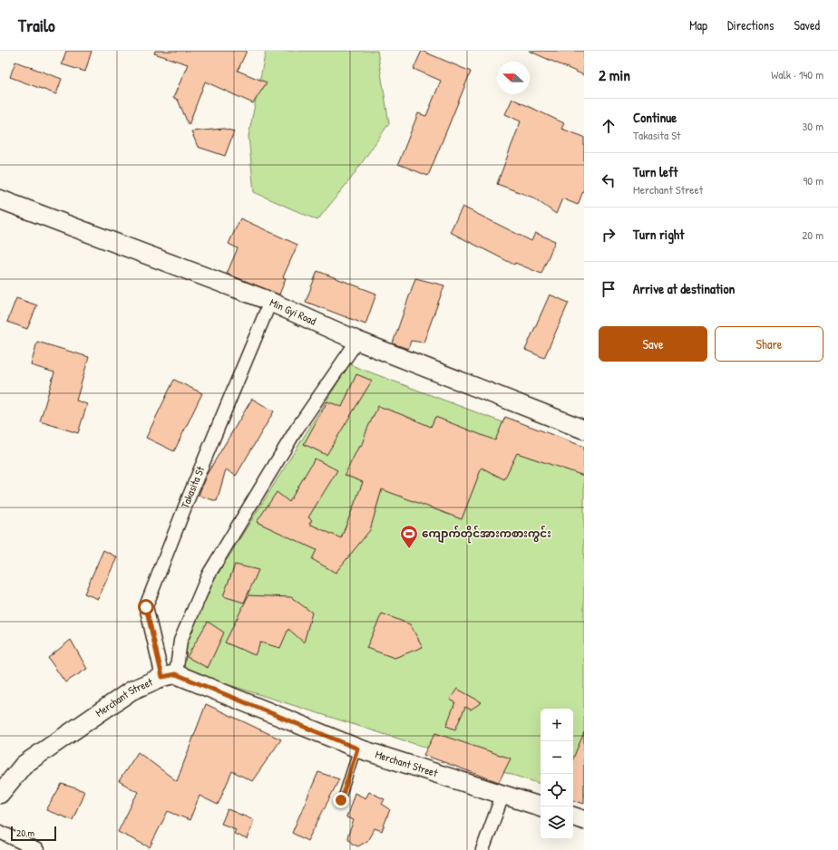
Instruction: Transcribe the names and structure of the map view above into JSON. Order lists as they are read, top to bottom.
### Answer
{
  "streets": {
    "main road": ["Min Gyi Road", "Merchant Street"],
    "street": ["Takasita St"]
  },
  "crossings": [
    ["Min Gyi Road", "Takasita St"],
    ["Takasita St", "Merchant Street"]
  ],
  "places": {
    "sports": ["ကျောက်တိုင်အားကစားကွင်း"]
  },
  "scale_bar": "20 m",
  "north": "left",
  "page": {
    "header": "Trailo",
    "nav": ["Map", "Directions", "Saved"],
    "heading": ["2 min", "Walk · 140 m"],
    "list": [
      ["Continue", "Takasita St", "30 m"],
      ["Turn left", "Merchant Street", "90 m"],
      ["Turn right", "20 m"],
      "Arrive at destination"
    ],
    "buttons": ["Save", "Share"],
    "map_buttons": ["+", "−"],
    "scale": "20 m"
  }
}
